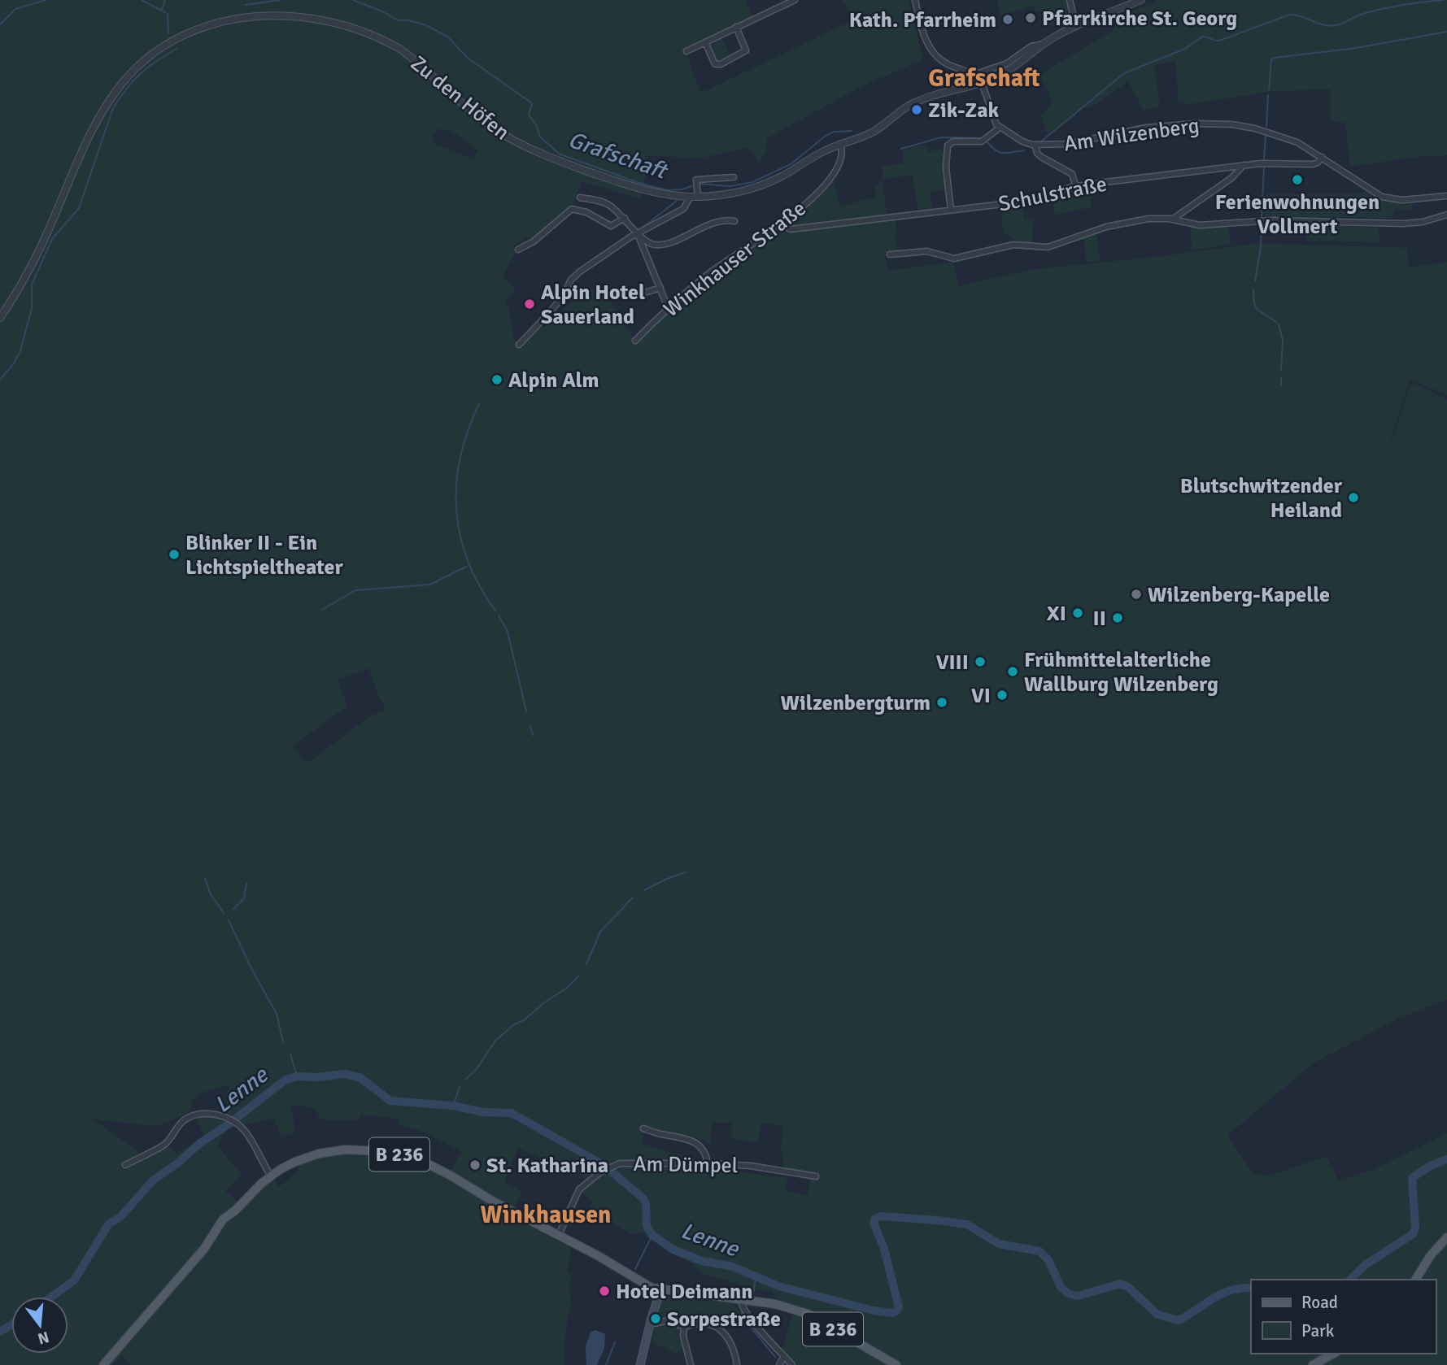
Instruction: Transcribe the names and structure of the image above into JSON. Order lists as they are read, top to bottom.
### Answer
{
  "streets": {
    "main road": ["B 236"],
    "street": [
      "Zu den Höfen",
      "Am Wilzenberg",
      "Schulstraße",
      "Winkhauser Straße",
      "Am Dümpel"
    ]
  },
  "crossings": [
    ["Zu den Höfen", "Winkhauser Straße"],
    ["Am Wilzenberg", "Schulstraße"],
    ["Schulstraße", "Winkhauser Straße"],
    ["B 236", "Am Dümpel"]
  ],
  "districts": ["Grafschaft", "Winkhausen"],
  "water": ["Grafschaft", "Lenne"],
  "places": [
    "Pfarrkirche St. Georg",
    "Kath. Pfarrheim",
    "Zik-Zak",
    "Ferienwohnungen Vollmert",
    "Alpin Hotel Sauerland",
    "Alpin Alm",
    "Blutschwitzender Heiland",
    "Blinker II - Ein Lichtspieltheater",
    "Wilzenberg-Kapelle",
    "XI",
    "II",
    "VIII",
    "Frühmittelalterliche Wallburg Wilzenberg",
    "VI",
    "Wilzenbergturm",
    "St. Katharina",
    "Hotel Deimann",
    "Sorpestraße"
  ],
  "legend": ["Road", "Park"],
  "north": "bottom"
}
